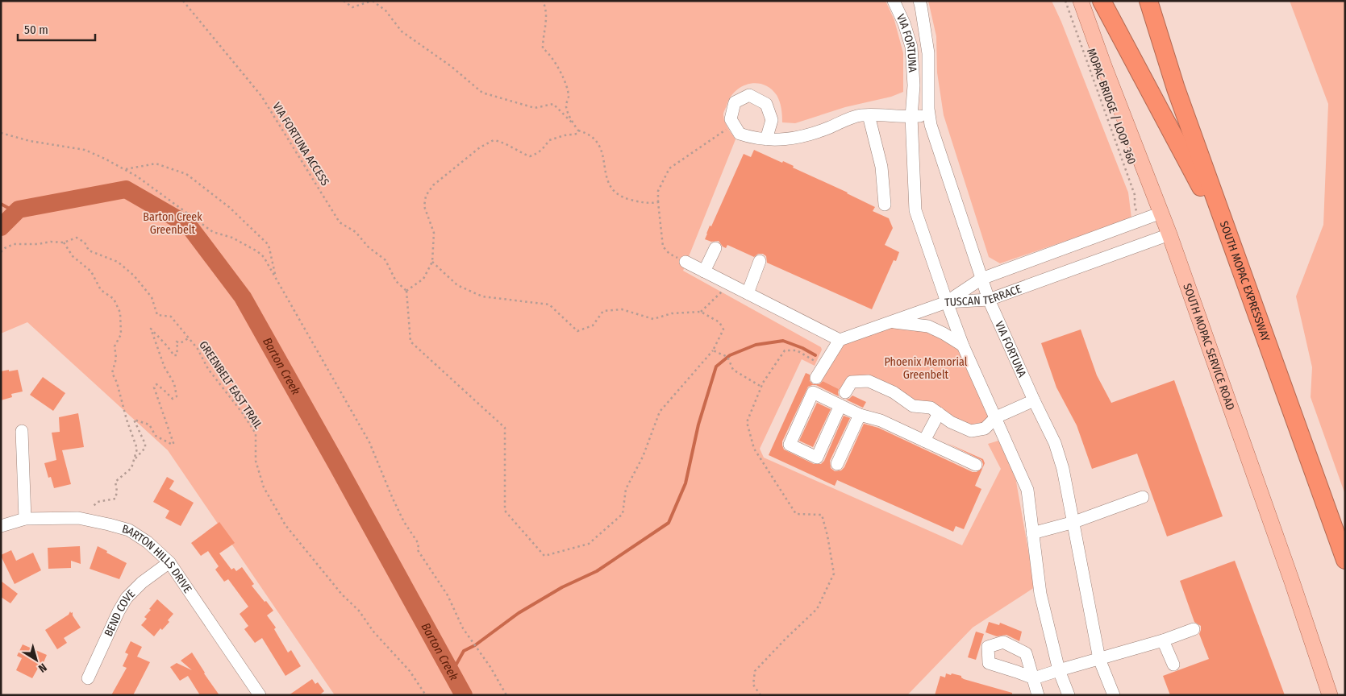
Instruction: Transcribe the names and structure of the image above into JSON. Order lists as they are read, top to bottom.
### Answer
{
  "streets": {
    "highway": ["SOUTH MOPAC EXPRESSWAY"],
    "main road": ["SOUTH MOPAC SERVICE ROAD"],
    "street": [
      "VIA FORTUNA",
      "TUSCAN TERRACE",
      "BARTON HILLS DRIVE",
      "BEND COVE"
    ],
    "path": ["MOPAC BRIDGE / LOOP 360", "VIA FORTUNA ACCESS", "GREENBELT EAST TRAIL"]
  },
  "crossings": [
    ["VIA FORTUNA", "TUSCAN TERRACE"],
    ["TUSCAN TERRACE", "SOUTH MOPAC SERVICE ROAD"],
    ["BARTON HILLS DRIVE", "BEND COVE"]
  ],
  "water": ["Barton Creek"],
  "parks": ["Barton Creek Greenbelt", "Phoenix Memorial Greenbelt"],
  "scale_bar": "50 m",
  "north": "bottom right"
}
